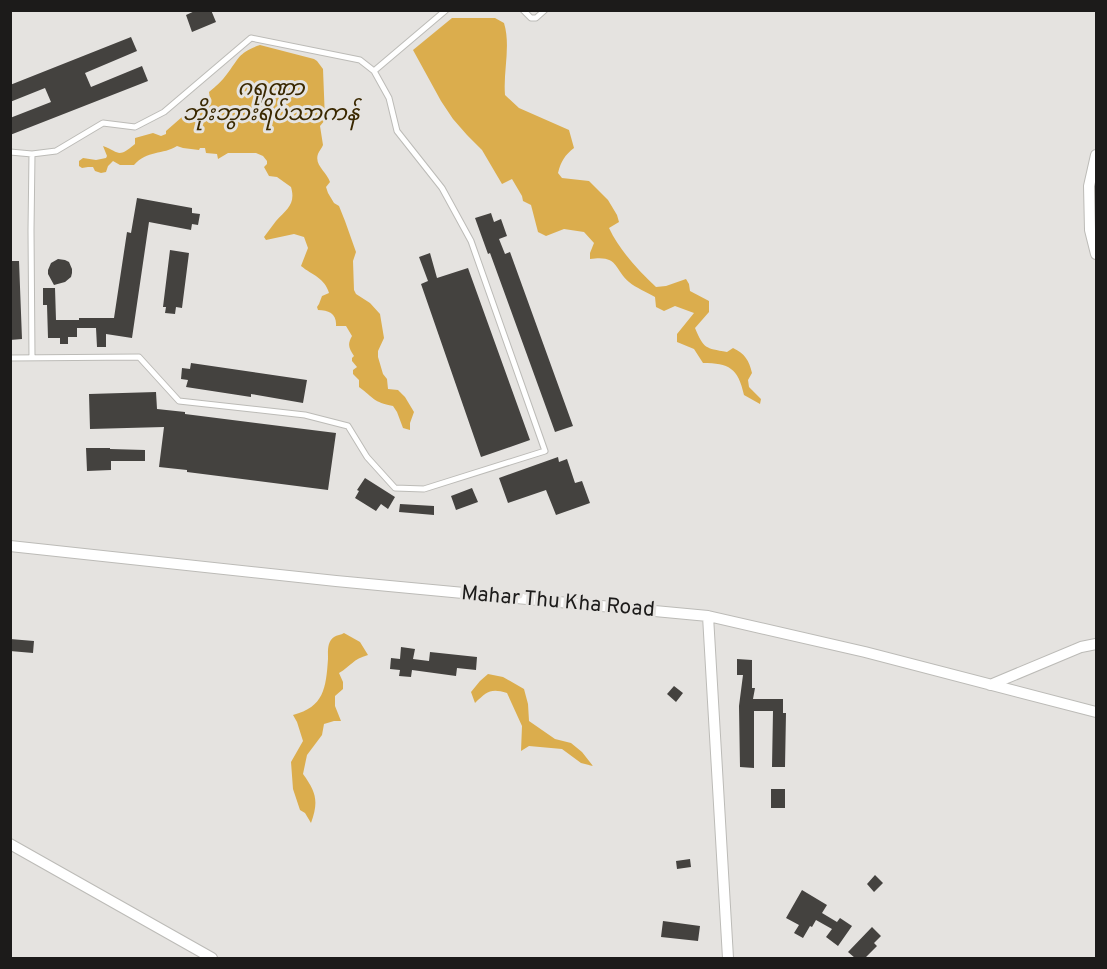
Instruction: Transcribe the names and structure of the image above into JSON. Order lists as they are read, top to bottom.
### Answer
{
  "streets": {
    "street": ["Mahar Thu Kha Road"]
  },
  "water": ["ဂရုဏာ ဘိုးဘွားရိပ်သာကန်"]
}
